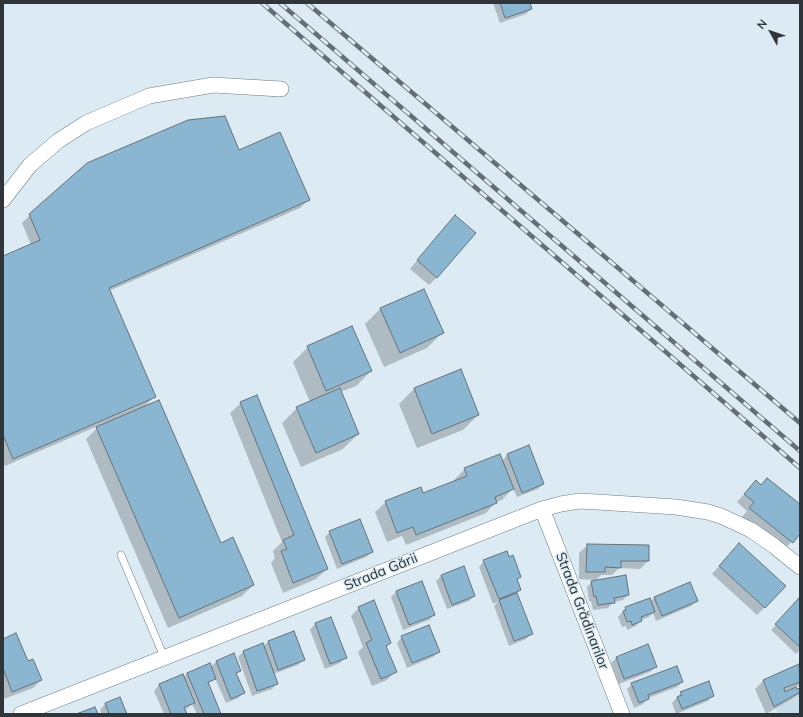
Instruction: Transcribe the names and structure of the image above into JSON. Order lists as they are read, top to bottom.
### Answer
{
  "streets": {
    "street": ["Strada Gării", "Strada Grădinarilor"]
  },
  "crossings": [
    ["Strada Gării", "Strada Grădinarilor"]
  ],
  "north": "top left"
}
